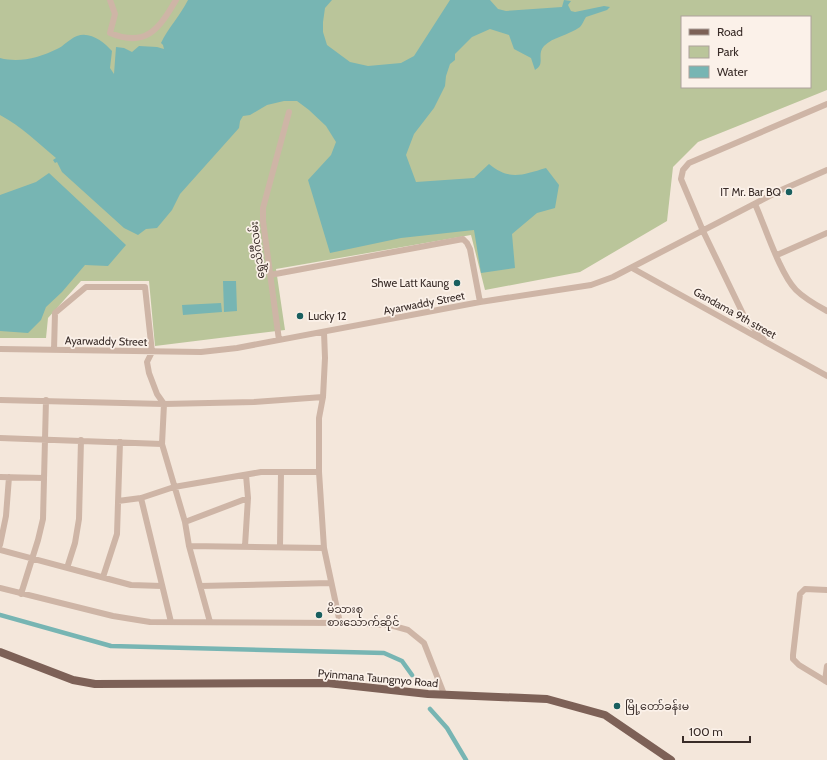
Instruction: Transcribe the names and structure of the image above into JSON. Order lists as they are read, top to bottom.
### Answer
{
  "streets": {
    "main road": ["Pyinmana Taungnyo Road"],
    "street": ["ရွှေသိင်္ဂီလမ်း", "Ayarwaddy Street", "Gandama 9th street"]
  },
  "crossings": [
    ["ရွှေသိင်္ဂီလမ်း", "Ayarwaddy Street"],
    ["Ayarwaddy Street", "Gandama 9th street"]
  ],
  "places": [
    "IT Mr. Bar BQ",
    "Shwe Latt Kaung",
    "Lucky 12",
    "မိသားစု စားသောက်ဆိုင်",
    "မြို့တော်ခန်းမ"
  ],
  "legend": ["Road", "Park", "Water"],
  "scale_bar": "100 m"
}
